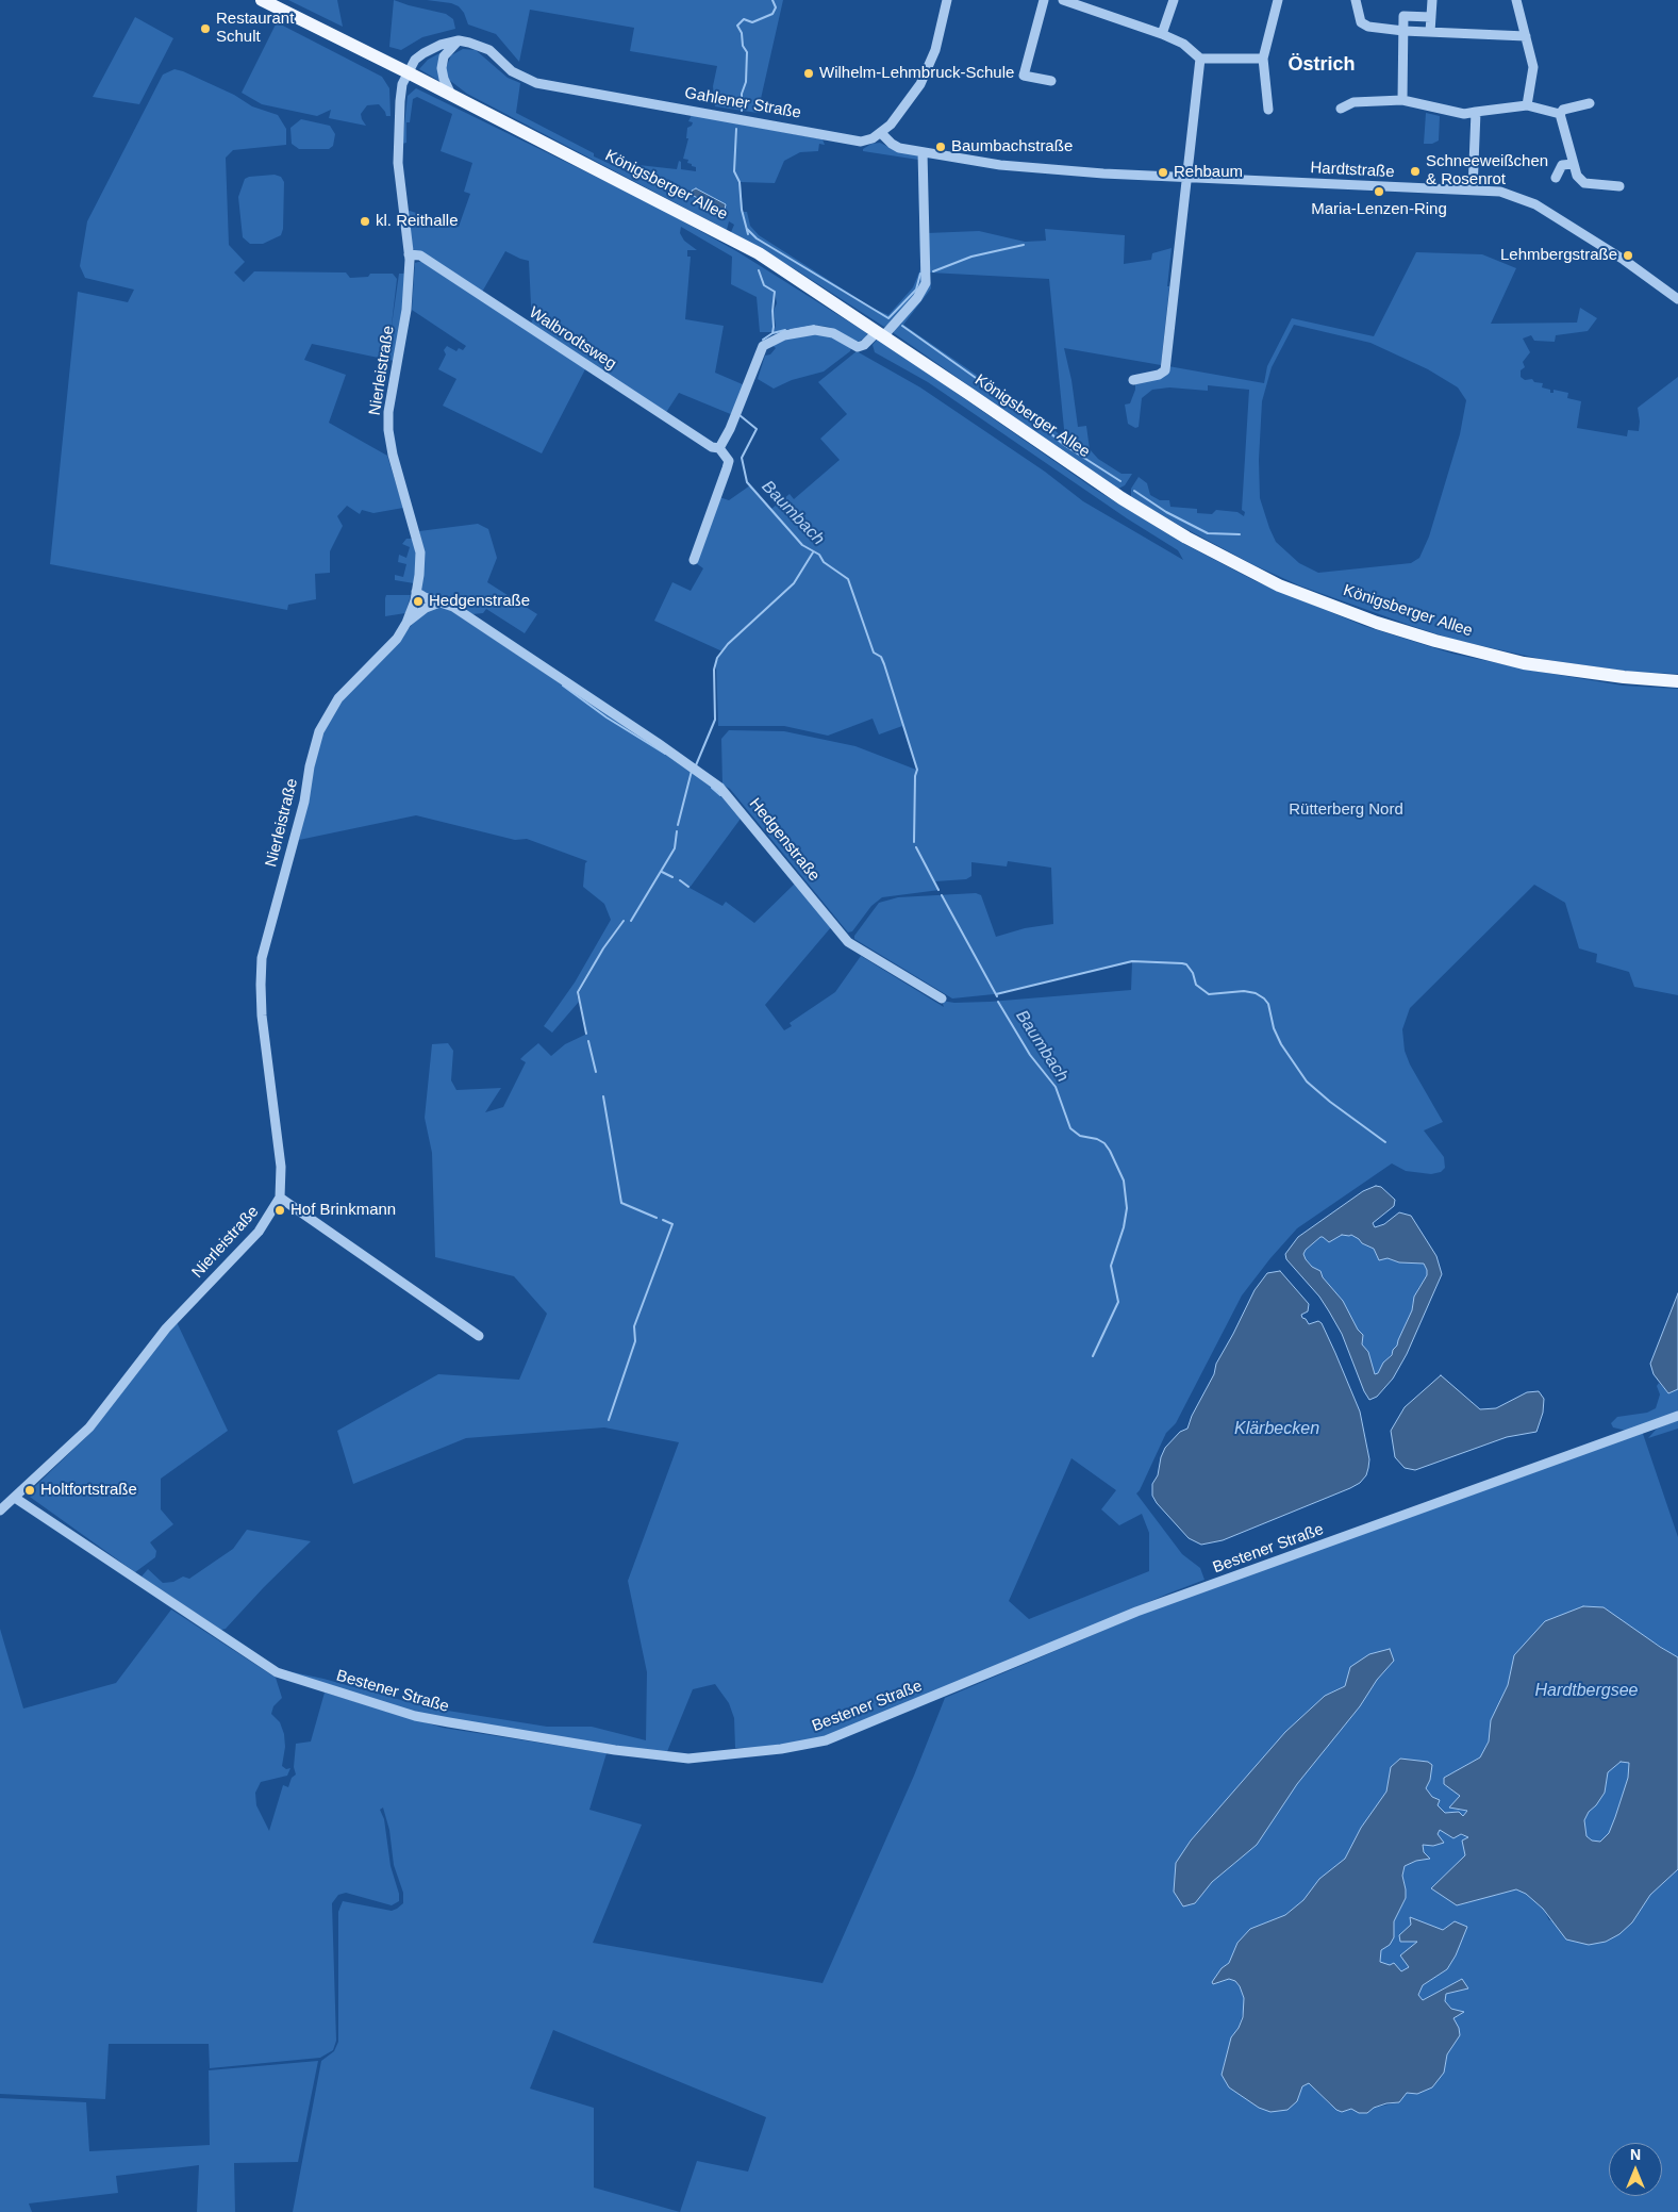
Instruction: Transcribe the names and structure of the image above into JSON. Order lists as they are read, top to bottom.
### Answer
{
  "streets": {
    "main road": ["Königsberger Allee"],
    "street": [
      "Gahlener Straße",
      "Hardtstraße",
      "Walbrodtsweg",
      "Nierleistraße",
      "Hedgenstraße",
      "Bestener Straße"
    ]
  },
  "crossings": [
    ["Gahlener Straße", "Hardtstraße"],
    ["Königsberger Allee", "Nierleistraße"],
    ["Walbrodtsweg", "Nierleistraße"],
    ["Nierleistraße", "Hedgenstraße"],
    ["Nierleistraße", "Bestener Straße"]
  ],
  "districts": ["Östrich"],
  "water": ["Baumbach", "Klärbecken", "Hardtbergsee"],
  "parks": ["Rütterberg Nord"],
  "places": [
    "Restaurant Schult",
    "Wilhelm-Lehmbruck-Schule",
    "Baumbachstraße",
    "Schneeweißchen & Rosenrot",
    "Rehbaum",
    "Maria-Lenzen-Ring",
    "kl. Reithalle",
    "Lehmbergstraße",
    "Hedgenstraße",
    "Hof Brinkmann",
    "Holtfortstraße"
  ],
  "north": "top"
}
